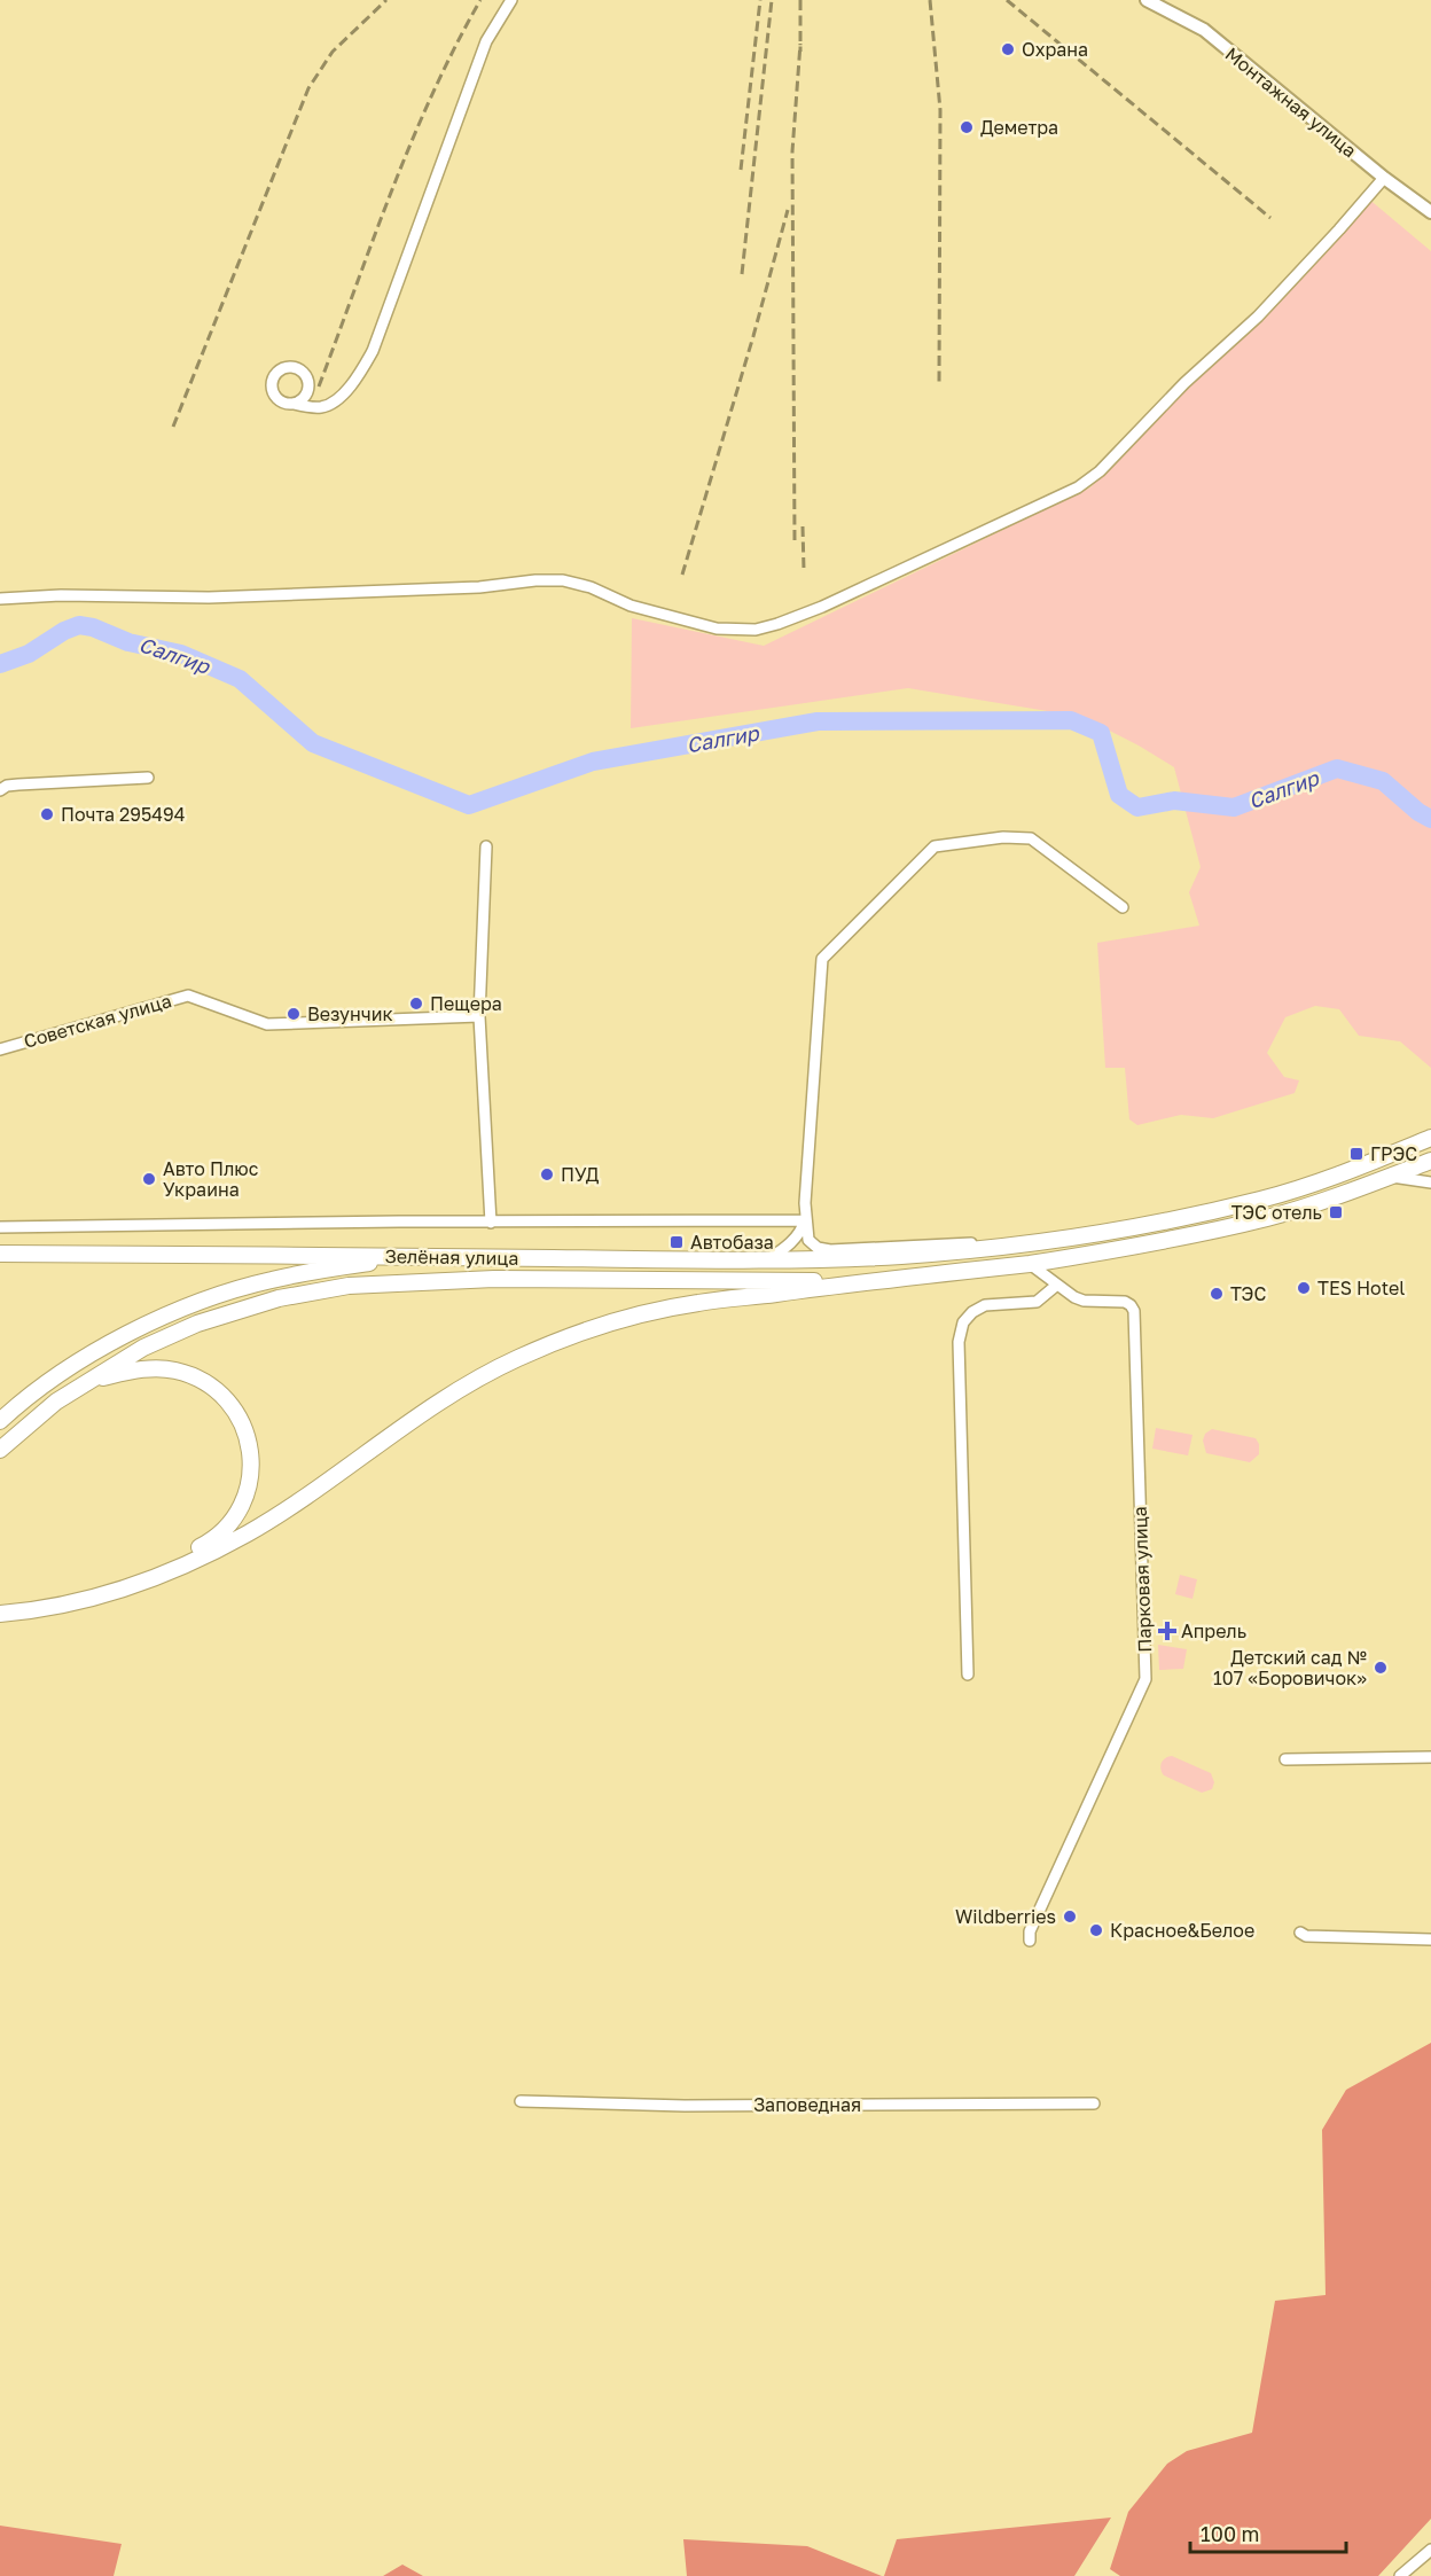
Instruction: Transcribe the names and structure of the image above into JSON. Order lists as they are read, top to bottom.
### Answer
{
  "streets": {
    "main road": ["Зелёная улица"],
    "street": [
      "Монтажная улица",
      "Советская улица",
      "Парковая улица",
      "Заповедная"
    ]
  },
  "water": ["Салгир"],
  "places": {
    "other": [
      "Охрана",
      "Деметра",
      "Почта 295494",
      "Пещера",
      "Везунчик",
      "ПУД",
      "Авто Плюс Украина",
      "TES Hotel",
      "ТЭС",
      "Детский сад № 107 «Боровичок»",
      "Wildberries",
      "Красное&Белое"
    ],
    "transit": ["ГРЭС", "ТЭС отель", "Автобаза"],
    "health": ["Апрель"]
  },
  "scale_bar": "100 m"
}
